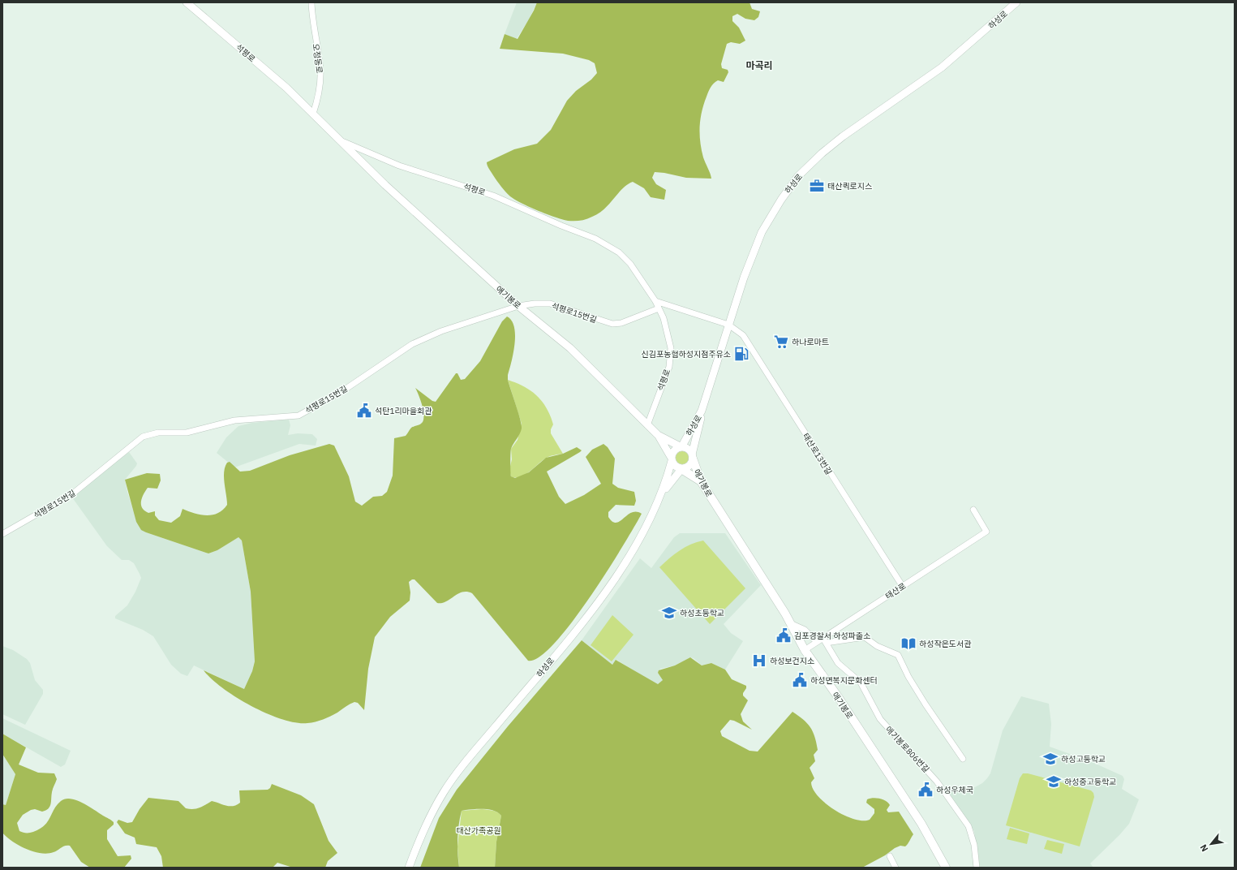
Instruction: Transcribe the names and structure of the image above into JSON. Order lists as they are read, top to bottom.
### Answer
{
  "streets": {
    "main road": ["애기봉로"],
    "street": [
      "하성로",
      "석평로",
      "오정동로",
      "석평로15번길",
      "태산로13번길",
      "태산로",
      "애기봉로806번길"
    ]
  },
  "crossings": [
    ["하성로", "애기봉로"],
    ["하성로", "태산로13번길"],
    ["석평로", "오정동로"],
    ["석평로", "애기봉로"],
    ["석평로", "석평로15번길"],
    ["석평로", "태산로13번길"],
    ["애기봉로", "석평로15번길"],
    ["애기봉로", "태산로"],
    ["태산로13번길", "태산로"],
    ["태산로", "애기봉로806번길"]
  ],
  "districts": ["마곡리"],
  "parks": ["태산가족공원"],
  "places": {
    "office": ["태산퀵로지스"],
    "supermarket": ["하나로마트"],
    "fuel station": ["신김포농협하성지점주유소"],
    "public building": [
      "석탄1리마을회관",
      "김포경찰서 하성파출소",
      "하성면복지문화센터",
      "하성우체국"
    ],
    "school or university": ["하성초등학교", "하성고등학교", "하성중고등학교"],
    "library": ["하성작은도서관"],
    "hospital": ["하성보건지소"]
  },
  "north": "bottom left"
}
